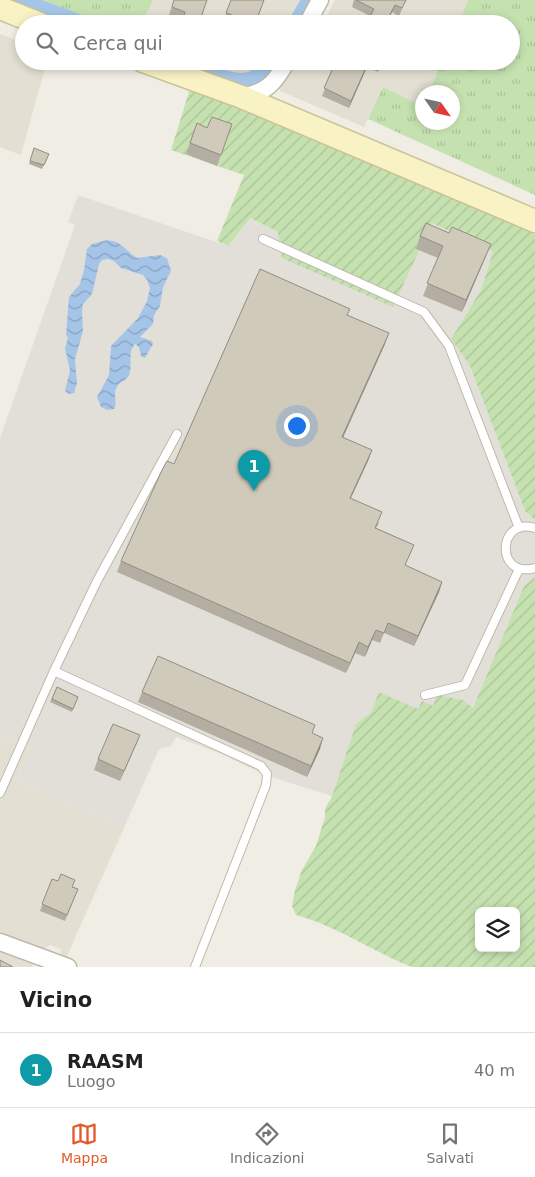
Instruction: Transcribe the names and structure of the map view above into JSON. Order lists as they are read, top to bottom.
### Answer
{
  "north": "bottom right",
  "page": {
    "search": "Cerca qui",
    "pins": "1",
    "heading": "Vicino",
    "list": [
      {
        "mark": "1",
        "name": "RAASM",
        "note": "Luogo",
        "value": "40 m"
      }
    ],
    "nav": ["Mappa", "Indicazioni", "Salvati"]
  }
}
